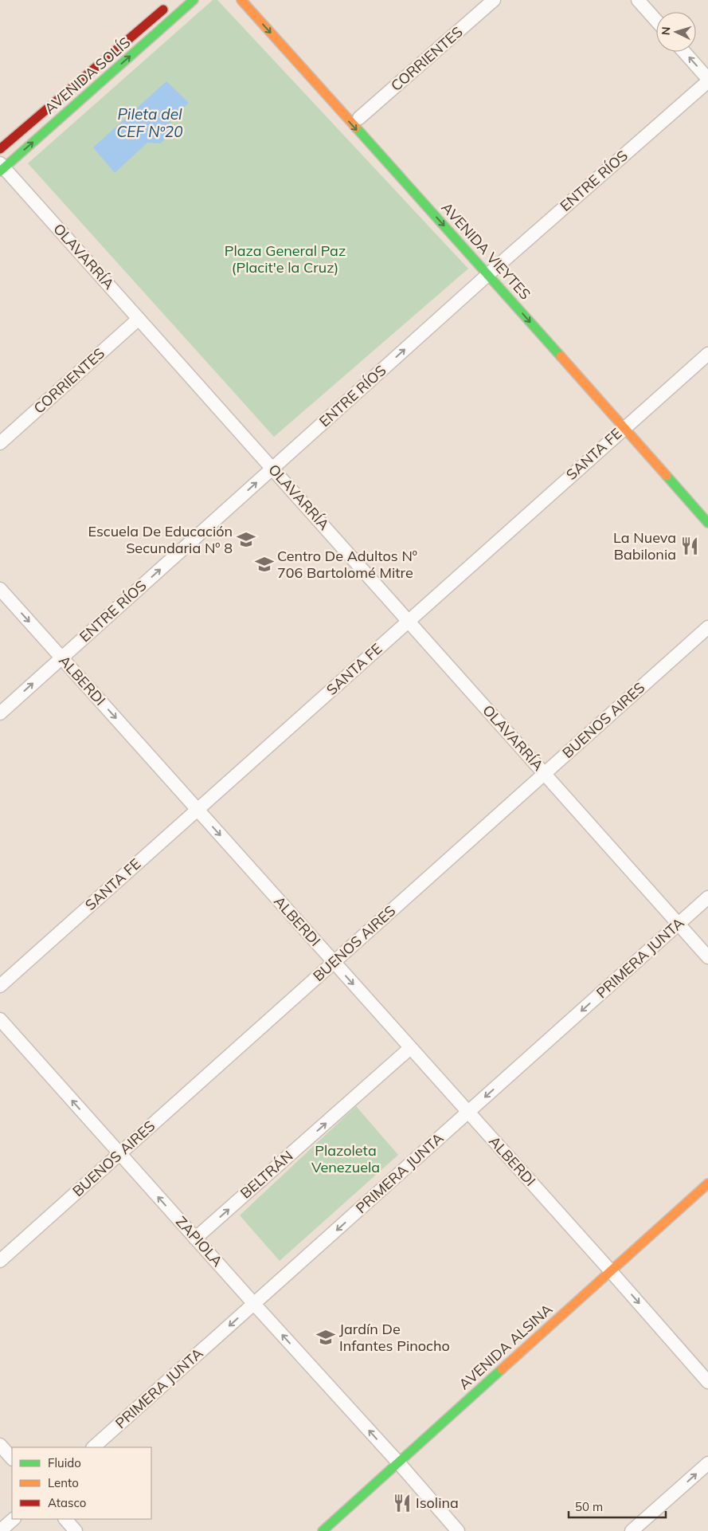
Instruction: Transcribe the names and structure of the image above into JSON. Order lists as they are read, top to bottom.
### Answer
{
  "streets": {
    "main road": ["AVENIDA SOLÍS", "AVENIDA VIEYTES", "AVENIDA ALSINA"],
    "street": [
      "CORRIENTES",
      "ENTRE RÍOS",
      "OLAVARRÍA",
      "SANTA FE",
      "ALBERDI",
      "BUENOS AIRES",
      "PRIMERA JUNTA",
      "BELTRÁN",
      "ZAPIOLA"
    ]
  },
  "crossings": [
    ["CORRIENTES", "AVENIDA VIEYTES"],
    ["CORRIENTES", "OLAVARRÍA"],
    ["AVENIDA SOLÍS", "OLAVARRÍA"],
    ["ENTRE RÍOS", "AVENIDA VIEYTES"],
    ["ENTRE RÍOS", "OLAVARRÍA"],
    ["ENTRE RÍOS", "ALBERDI"],
    ["AVENIDA VIEYTES", "SANTA FE"],
    ["OLAVARRÍA", "SANTA FE"],
    ["OLAVARRÍA", "BUENOS AIRES"],
    ["OLAVARRÍA", "PRIMERA JUNTA"],
    ["SANTA FE", "ALBERDI"],
    ["ALBERDI", "BUENOS AIRES"],
    ["ALBERDI", "PRIMERA JUNTA"],
    ["ALBERDI", "BELTRÁN"],
    ["ALBERDI", "AVENIDA ALSINA"],
    ["BUENOS AIRES", "ZAPIOLA"],
    ["PRIMERA JUNTA", "ZAPIOLA"],
    ["BELTRÁN", "ZAPIOLA"],
    ["ZAPIOLA", "AVENIDA ALSINA"]
  ],
  "one_way": [
    "ENTRE RÍOS",
    "ALBERDI",
    "PRIMERA JUNTA",
    "BELTRÁN",
    "ZAPIOLA"
  ],
  "water": ["Pileta del CEF Nº20"],
  "parks": ["Plaza General Paz (Placit'e la Cruz)", "Plazoleta Venezuela"],
  "places": {
    "school or university": ["Escuela De Educación Secundaria Nº 8", "Centro De Adultos Nº 706 Bartolomé Mitre", "Jardín De Infantes Pinocho"],
    "restaurant": ["La Nueva Babilonia", "Isolina"]
  },
  "legend": ["Fluido", "Lento", "Atasco"],
  "scale_bar": "50 m",
  "north": "left"
}
